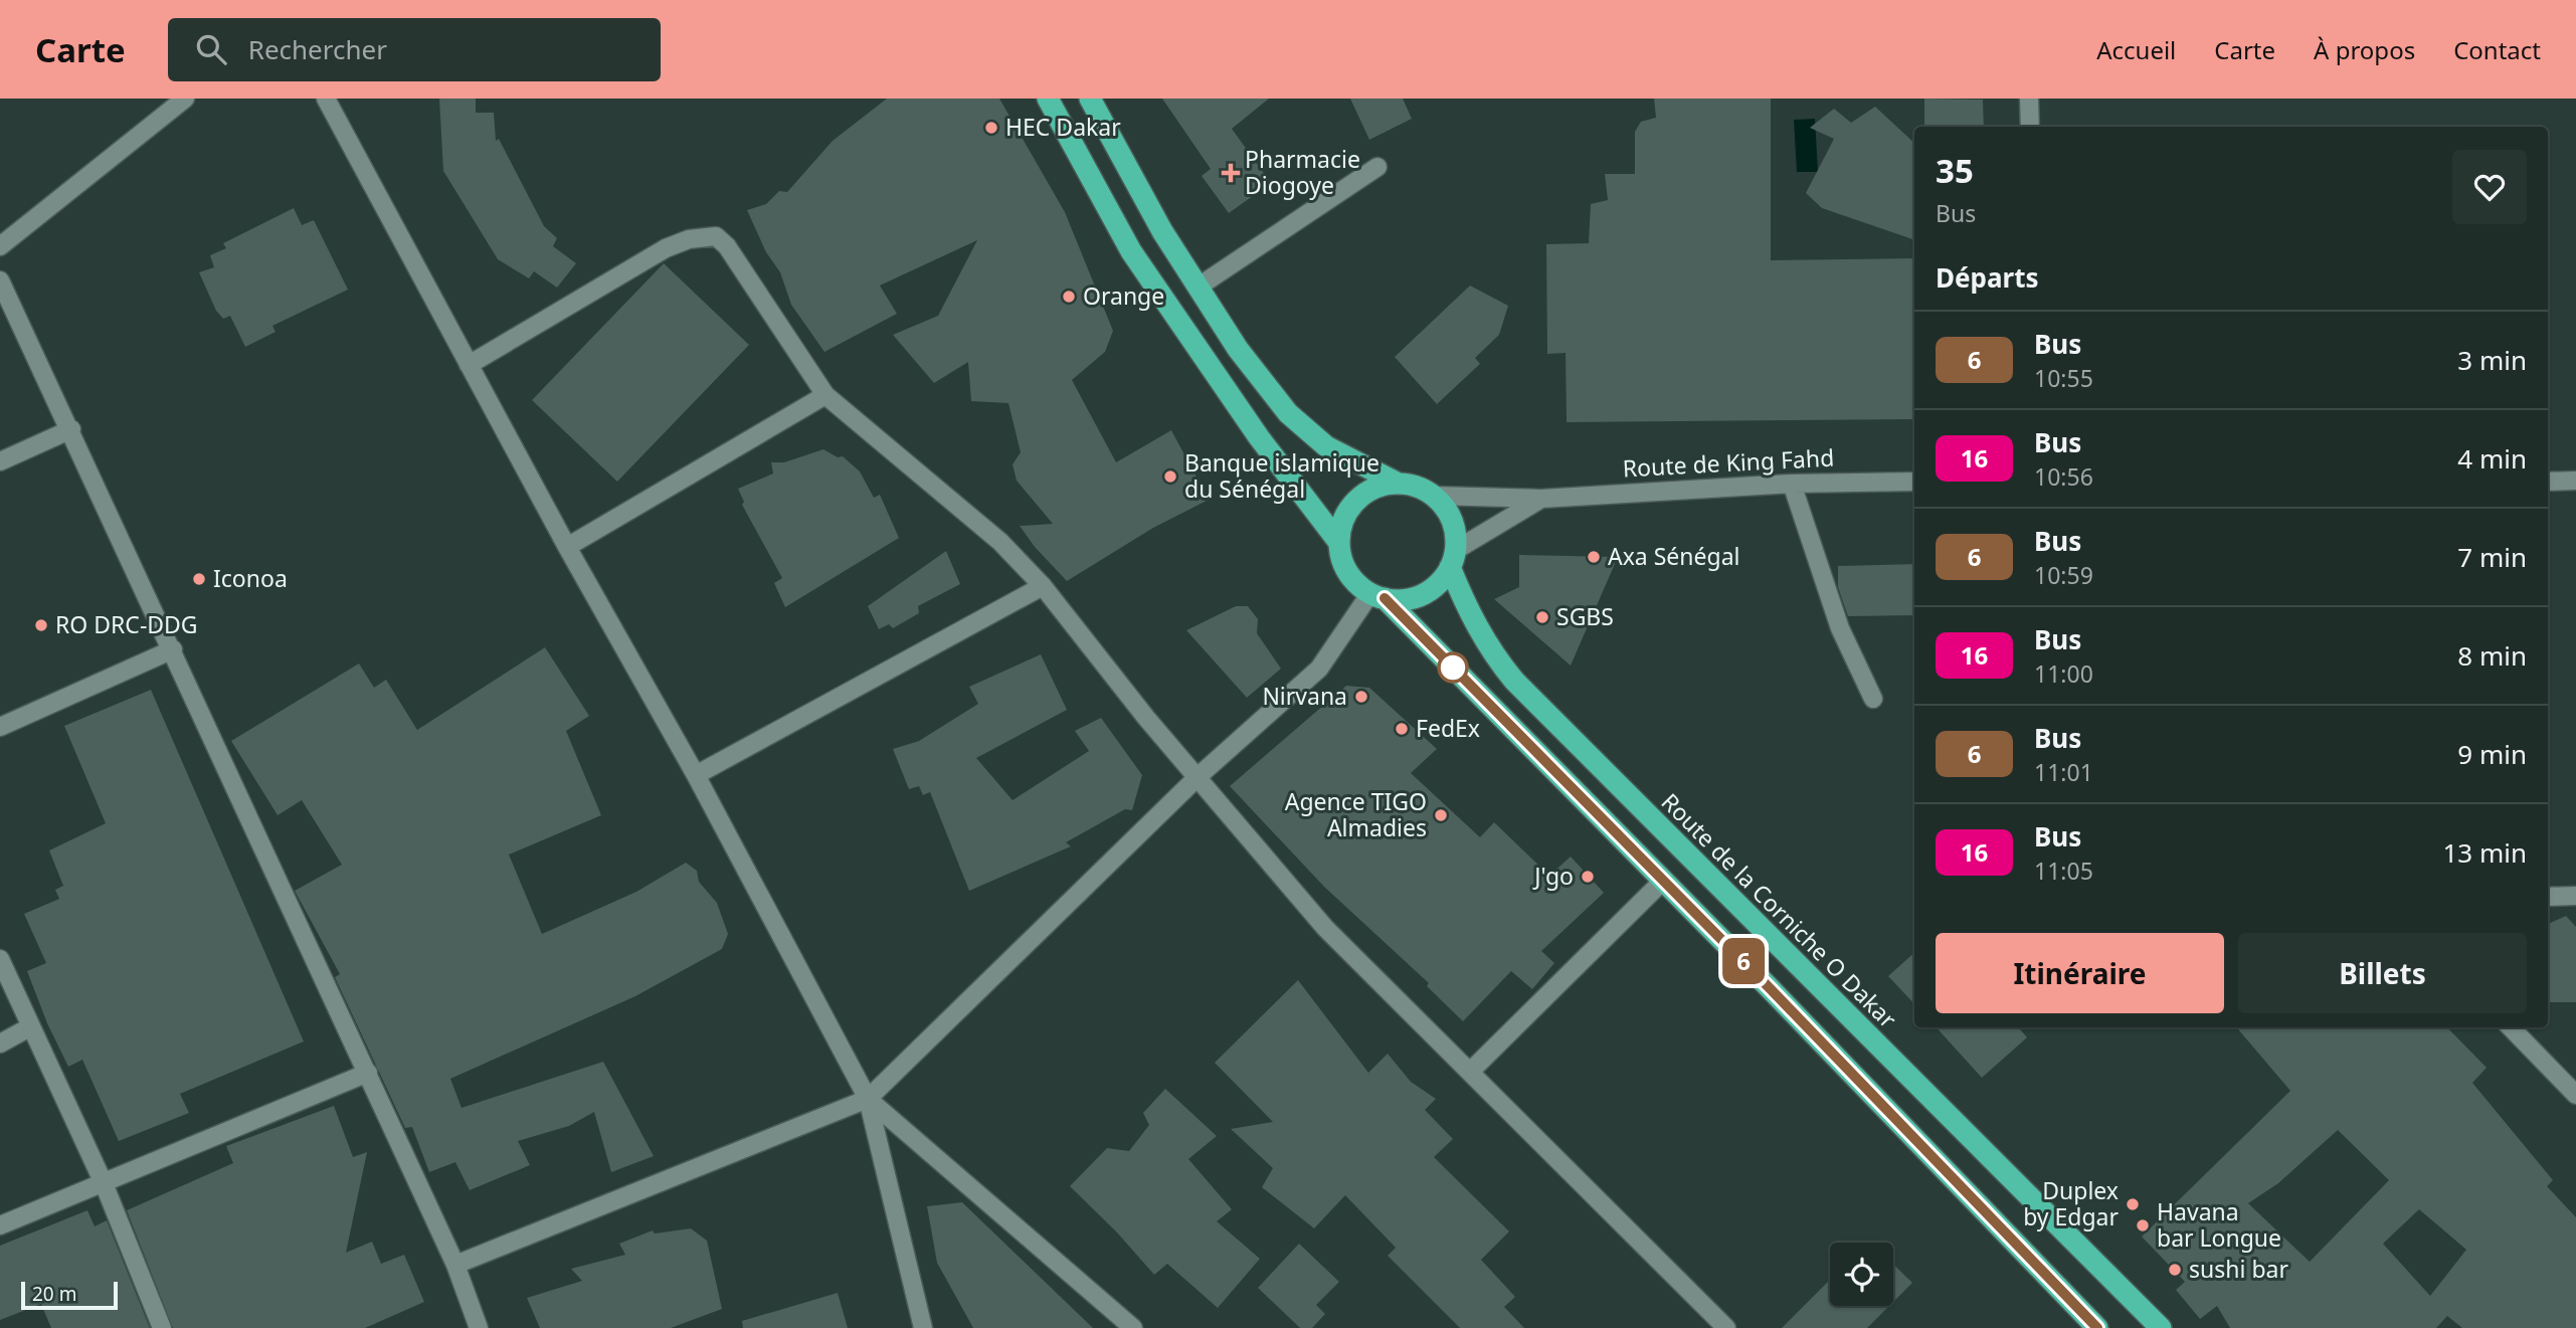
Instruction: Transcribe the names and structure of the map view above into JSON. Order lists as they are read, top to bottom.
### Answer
{
  "streets": {
    "highway": ["Route de la Corniche O Dakar"],
    "street": ["Route de King Fahd"]
  },
  "crossings": [
    ["Route de King Fahd", "Route de la Corniche O Dakar"]
  ],
  "places": {
    "other": [
      "HEC Dakar",
      "Orange",
      "Banque islamique du Sénégal",
      "Axa Sénégal",
      "Iconoa",
      "SGBS",
      "RO DRC-DDG",
      "Nirvana",
      "FedEx",
      "Agence TIGO Almadies",
      "J'go",
      "Duplex by Edgar",
      "Havana bar Longue",
      "sushi bar"
    ],
    "health": ["Pharmacie Diogoye"]
  },
  "lines": ["bus line 6"],
  "scale_bar": "20 m",
  "page": {
    "header": "Carte",
    "search": "Rechercher",
    "nav": [
      "Accueil",
      "Carte",
      "À propos",
      "Contact"
    ],
    "on_map": "6",
    "heading": [
      ["35", "Bus"],
      "Départs"
    ],
    "list": [
      {
        "mark": "6",
        "name": "Bus",
        "note": "10:55",
        "value": "3 min"
      },
      {
        "mark": "16",
        "name": "Bus",
        "note": "10:56",
        "value": "4 min"
      },
      {
        "mark": "6",
        "name": "Bus",
        "note": "10:59",
        "value": "7 min"
      },
      {
        "mark": "16",
        "name": "Bus",
        "note": "11:00",
        "value": "8 min"
      },
      {
        "mark": "6",
        "name": "Bus",
        "note": "11:01",
        "value": "9 min"
      },
      {
        "mark": "16",
        "name": "Bus",
        "note": "11:05",
        "value": "13 min"
      }
    ],
    "buttons": ["Itinéraire", "Billets"],
    "scale": "20 m"
  }
}
